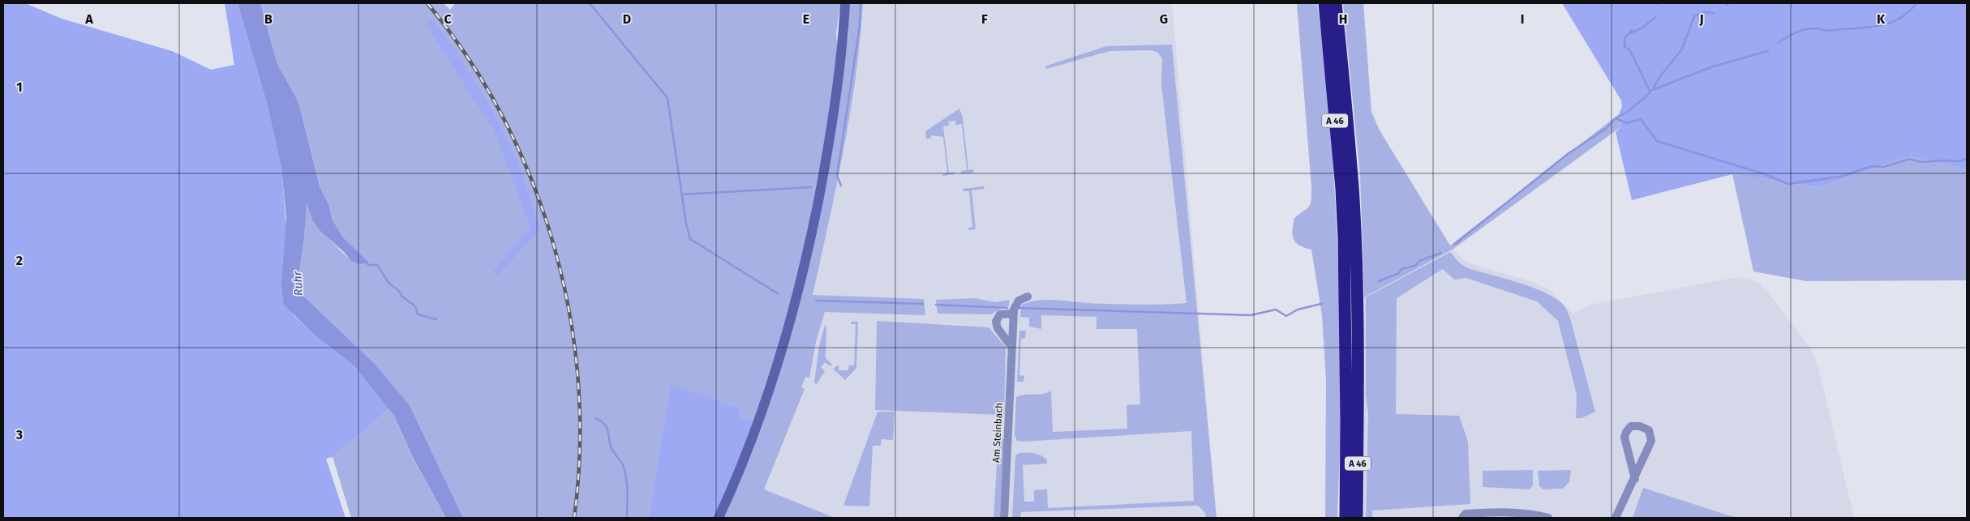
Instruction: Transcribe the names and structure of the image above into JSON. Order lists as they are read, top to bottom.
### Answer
{
  "streets": {
    "highway": ["A 46"],
    "street": ["Am Steinbach"]
  },
  "water": ["Ruhr"],
  "grid": {
    "columns": [
      "A",
      "B",
      "C",
      "D",
      "E",
      "F",
      "G",
      "H",
      "I",
      "J",
      "K"
    ],
    "rows": ["1", "2", "3"]
  }
}
